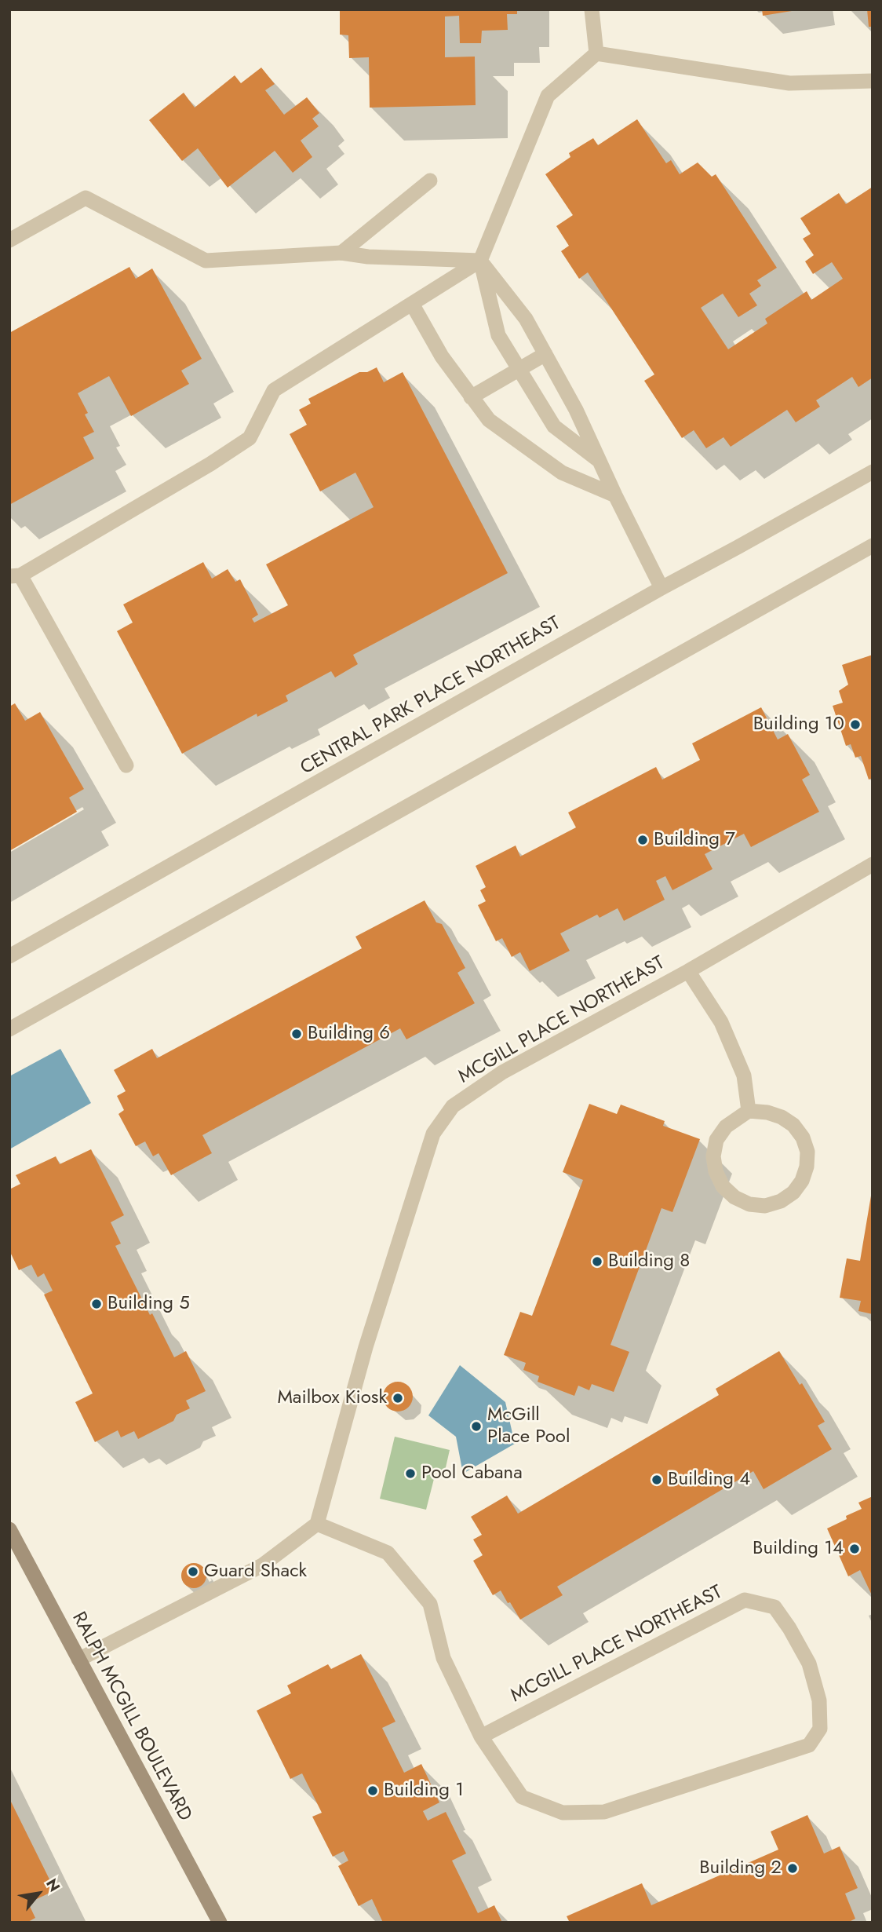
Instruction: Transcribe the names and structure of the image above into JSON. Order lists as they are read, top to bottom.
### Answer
{
  "streets": {
    "main road": ["RALPH MCGILL BOULEVARD"],
    "street": ["CENTRAL PARK PLACE NORTHEAST", "MCGILL PLACE NORTHEAST"]
  },
  "places": [
    "Building 10",
    "Building 7",
    "Building 6",
    "Building 8",
    "Building 5",
    "Mailbox Kiosk",
    "McGill Place Pool",
    "Pool Cabana",
    "Building 4",
    "Building 14",
    "Guard Shack",
    "Building 1",
    "Building 2"
  ],
  "north": "top right"
}
